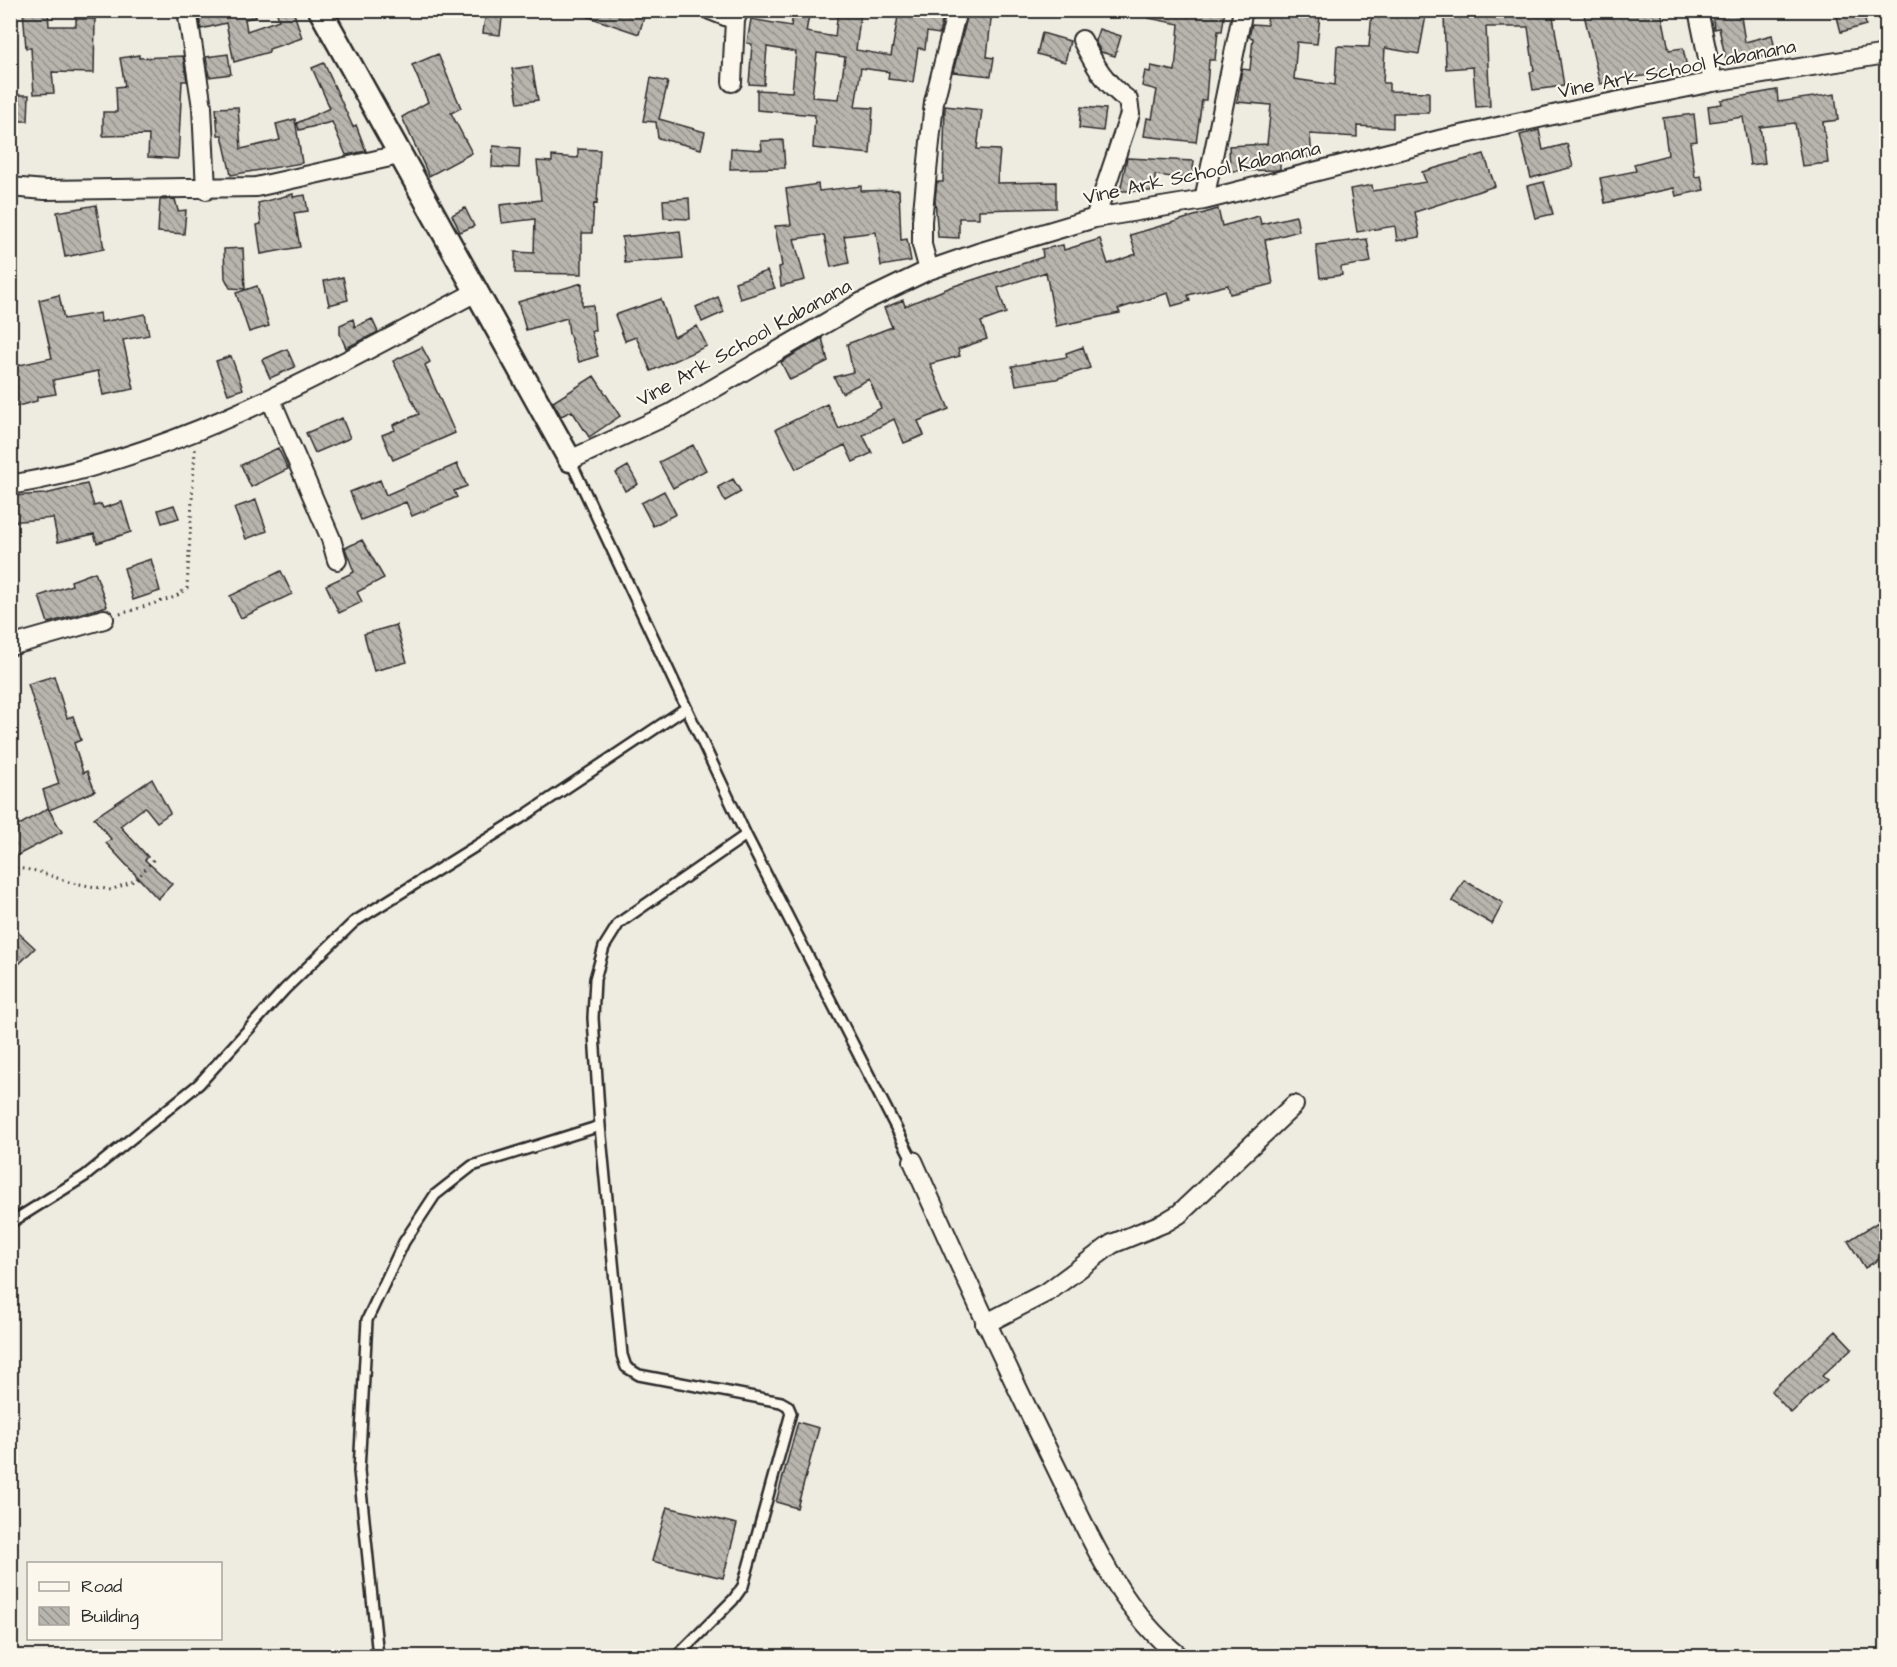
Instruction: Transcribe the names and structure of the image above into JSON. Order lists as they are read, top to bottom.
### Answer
{
  "streets": {
    "street": ["Vine Ark School Kabanana"]
  },
  "legend": ["Road", "Building"]
}
